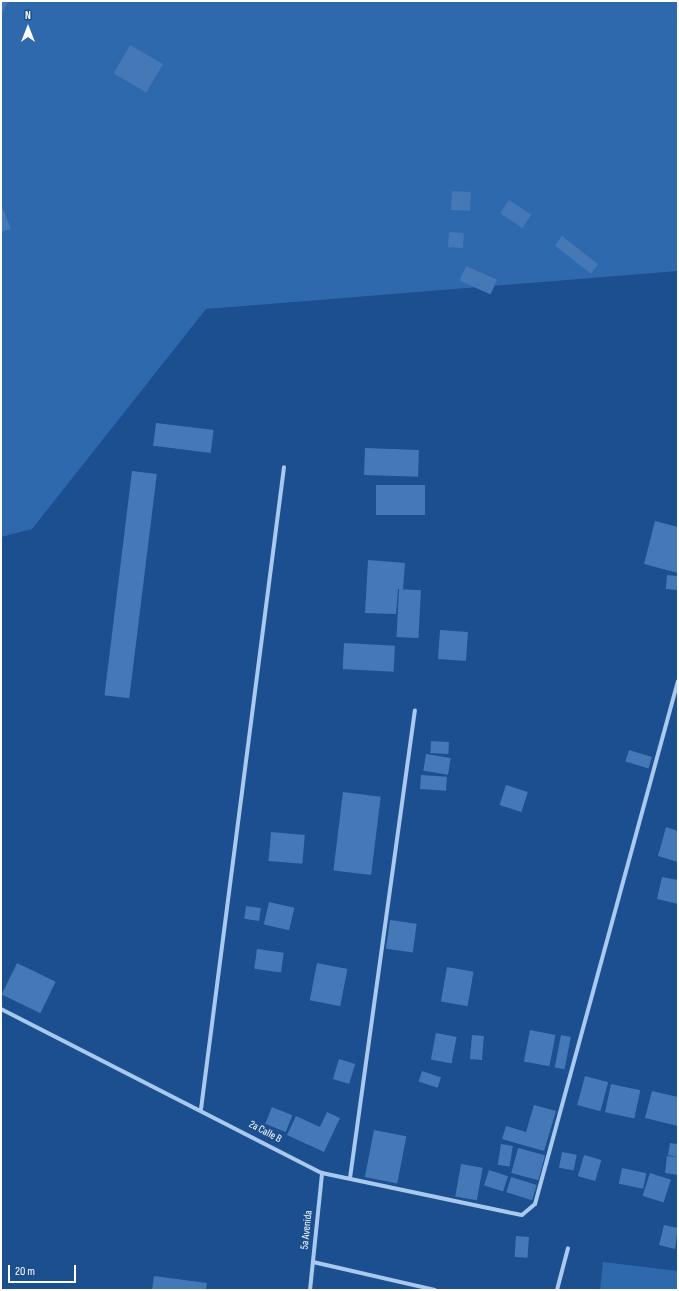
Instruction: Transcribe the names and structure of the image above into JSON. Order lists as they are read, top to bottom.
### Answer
{
  "streets": {
    "street": ["2a Calle B", "5a Avenida"]
  },
  "crossings": [
    ["2a Calle B", "5a Avenida"]
  ],
  "scale_bar": "20 m",
  "north": "top"
}
